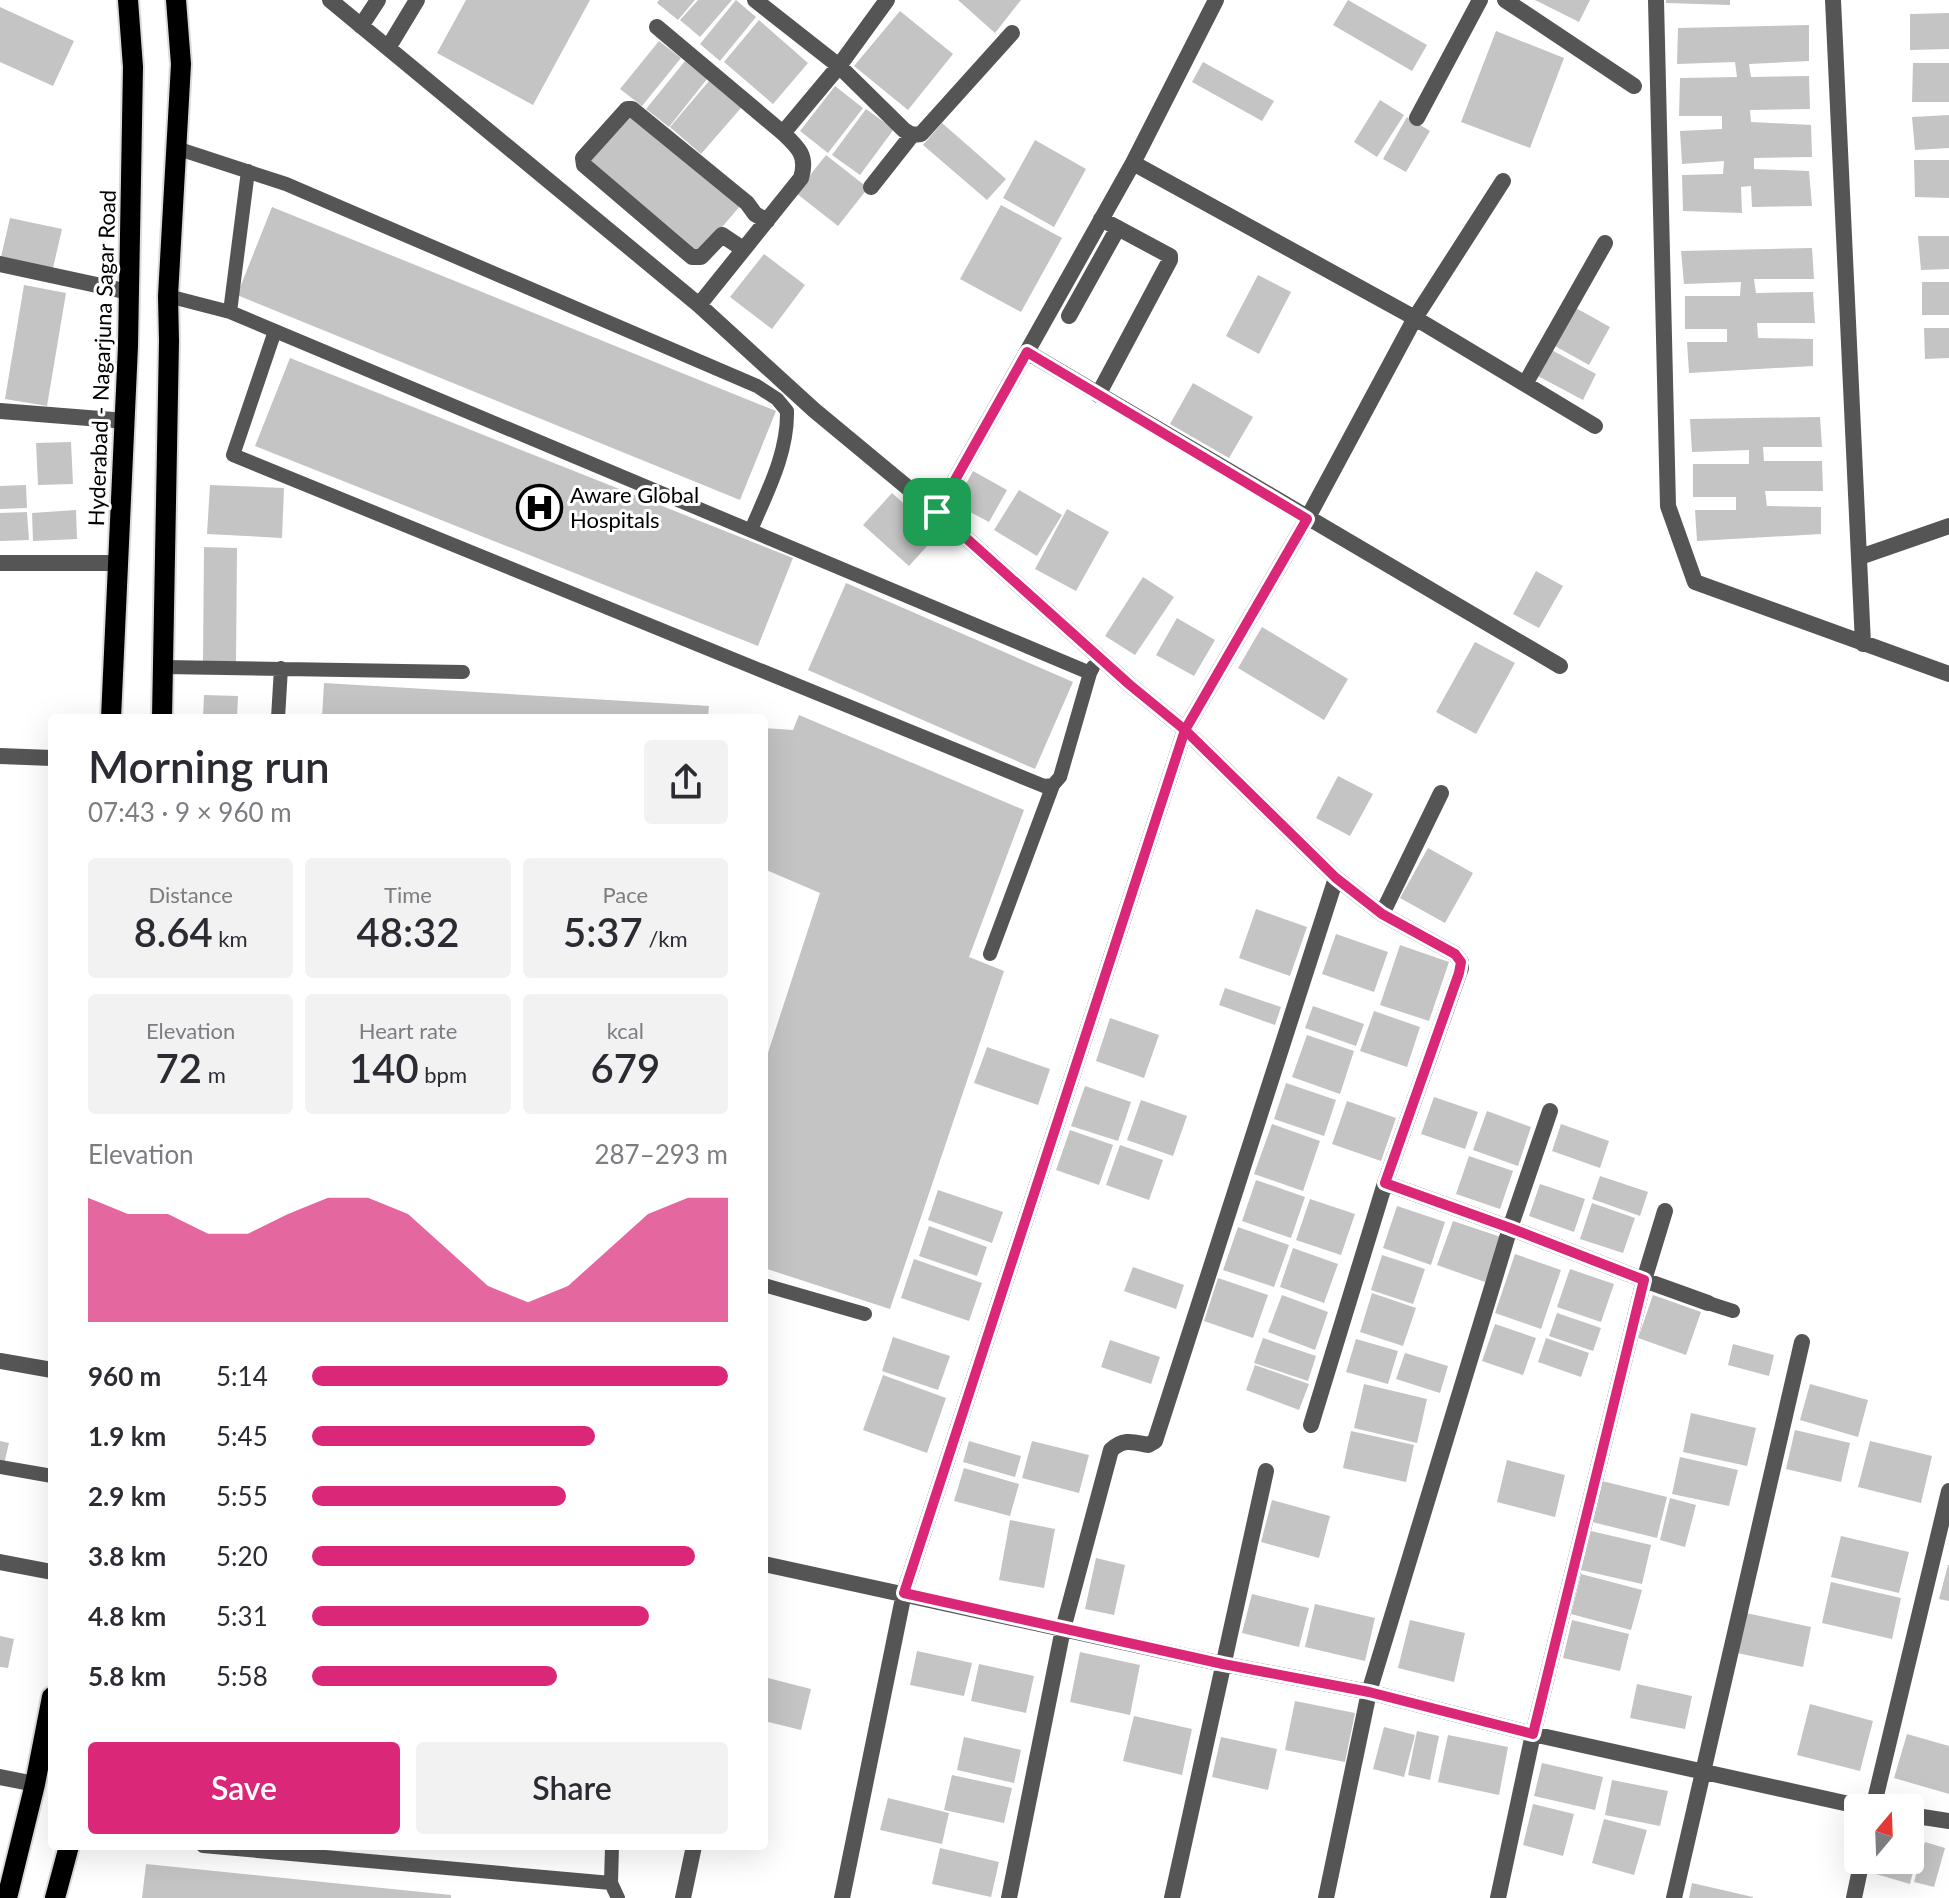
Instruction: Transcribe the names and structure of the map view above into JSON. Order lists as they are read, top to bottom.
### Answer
{
  "streets": {
    "main road": ["Hyderabad - Nagarjuna Sagar Road"]
  },
  "places": {
    "hospital": ["Aware Global Hospitals"]
  },
  "north": "top",
  "page": {
    "heading": ["Morning run", "07:43 · 9 × 960 m"],
    "stats": [
      ["Distance", "8.64 km"],
      ["Time", "48:32"],
      ["Pace", "5:37 /km"],
      ["Elevation", "72 m"],
      ["Heart rate", "140 bpm"],
      ["kcal", "679"]
    ],
    "chart": ["Elevation", "287–293 m"],
    "list": [
      {
        "name": "960 m",
        "note": "5:14"
      },
      {
        "name": "1.9 km",
        "note": "5:45"
      },
      {
        "name": "2.9 km",
        "note": "5:55"
      },
      {
        "name": "3.8 km",
        "note": "5:20"
      },
      {
        "name": "4.8 km",
        "note": "5:31"
      },
      {
        "name": "5.8 km",
        "note": "5:58"
      }
    ],
    "buttons": ["Save", "Share"]
  }
}
